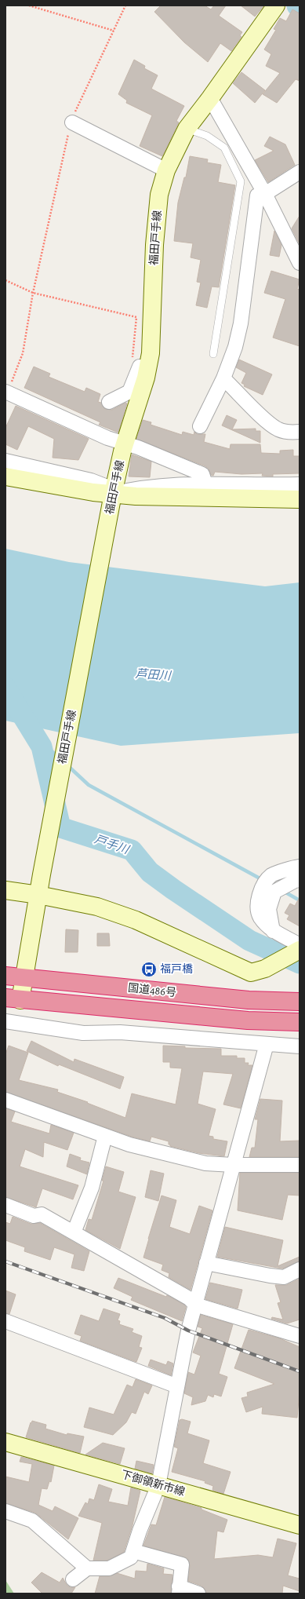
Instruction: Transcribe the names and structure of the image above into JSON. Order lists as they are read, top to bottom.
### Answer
{
  "streets": {
    "highway": ["国道486号"],
    "main road": ["福田戸手線", "下御領新市線"]
  },
  "crossings": [
    ["福田戸手線", "国道486号"]
  ],
  "water": ["芦田川", "戸手川"],
  "places": {
    "bus stop": ["福戸橋"]
  }
}
